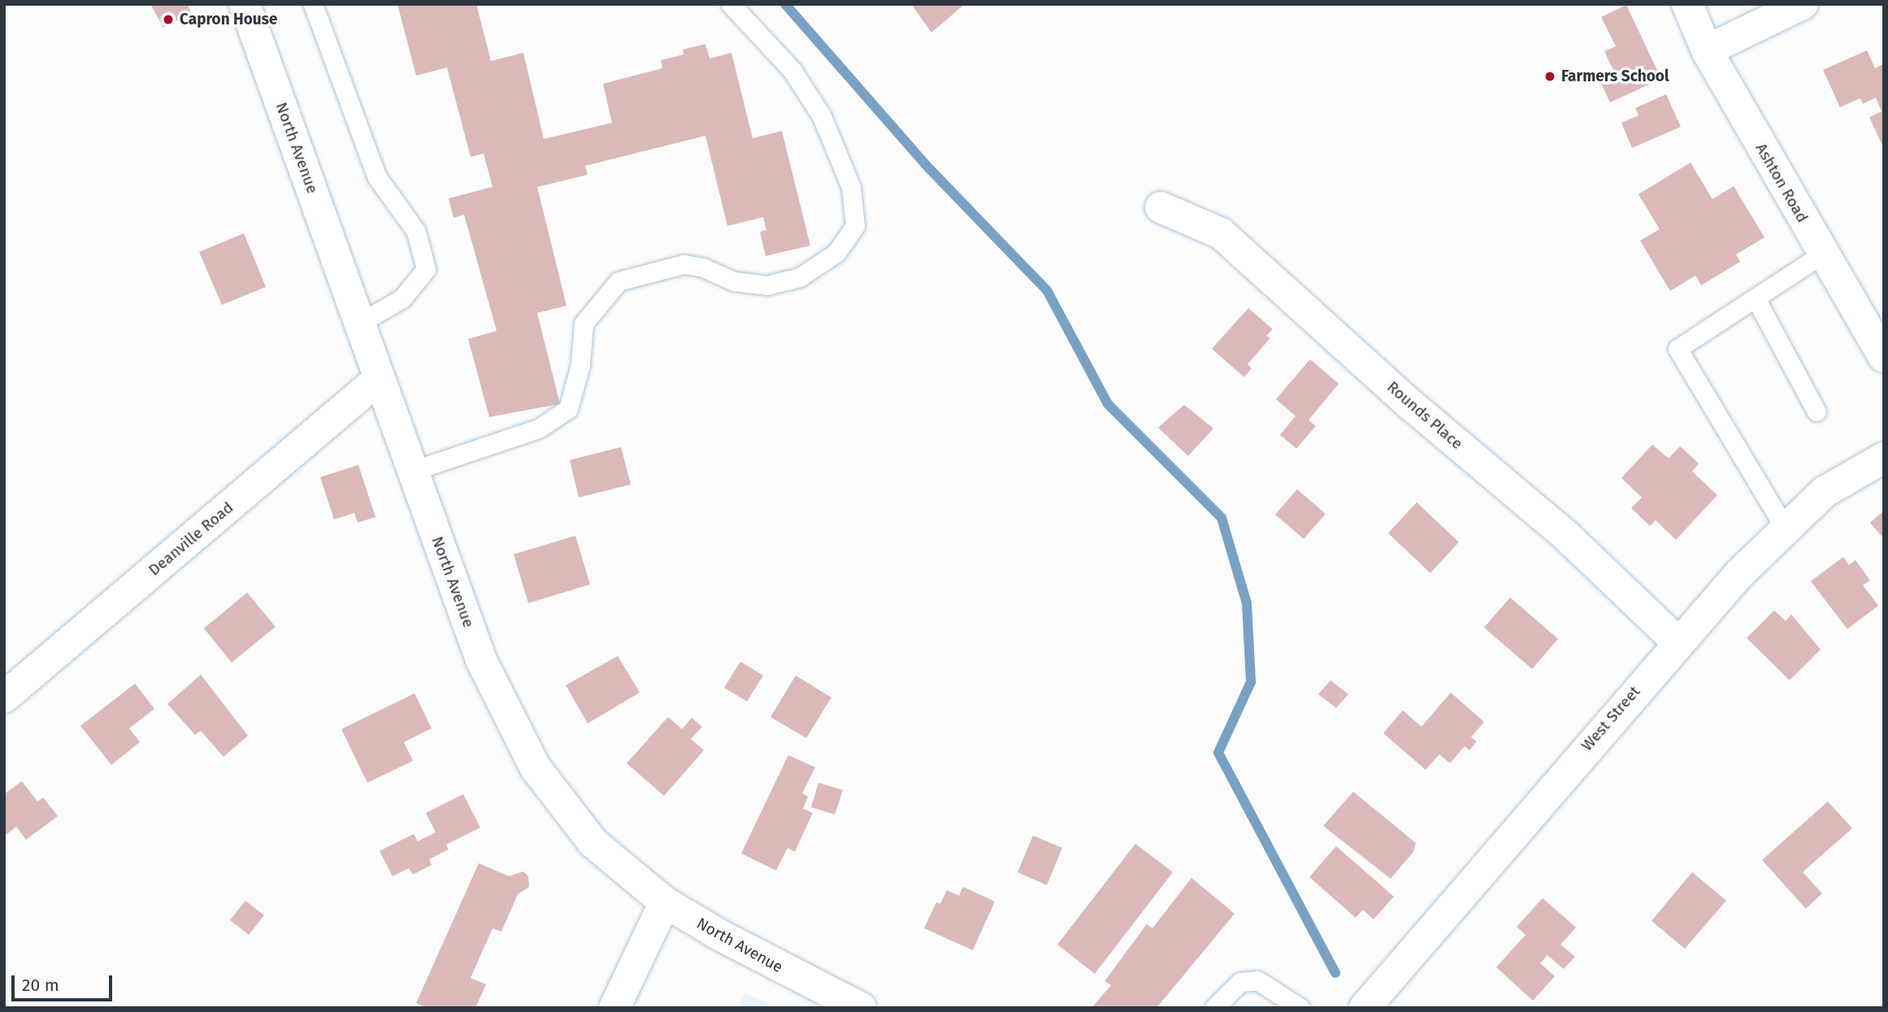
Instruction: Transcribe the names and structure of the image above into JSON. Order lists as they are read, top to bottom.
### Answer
{
  "streets": {
    "main road": [
      "North Avenue",
      "Ashton Road",
      "Rounds Place",
      "Deanville Road",
      "West Street"
    ]
  },
  "crossings": [
    ["North Avenue", "Deanville Road"],
    ["Rounds Place", "West Street"]
  ],
  "places": ["Capron House", "Farmers School"],
  "scale_bar": "20 m"
}
